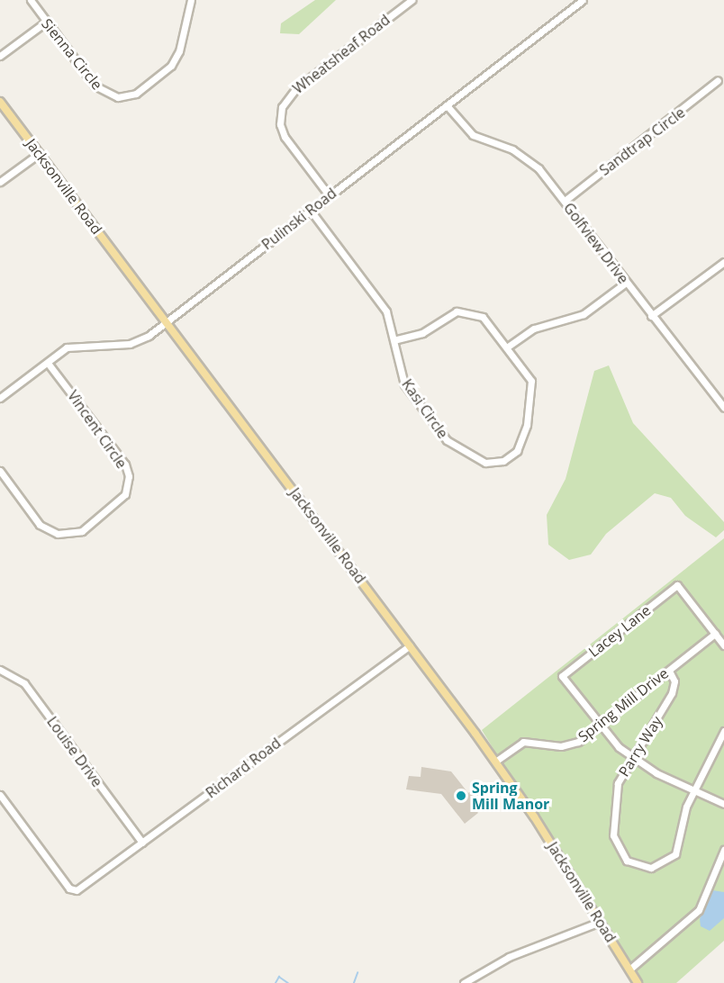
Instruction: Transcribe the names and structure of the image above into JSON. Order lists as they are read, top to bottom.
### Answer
{
  "streets": {
    "main road": ["Jacksonville Road"],
    "street": [
      "Sienna Circle",
      "Wheatsheaf Road",
      "Sandtrap Circle",
      "Pulinski Road",
      "Golfview Drive",
      "Kasi Circle",
      "Vincent Circle",
      "Lacey Lane",
      "Spring Mill Drive",
      "Parry Way",
      "Louise Drive",
      "Richard Road"
    ]
  },
  "crossings": [
    ["Wheatsheaf Road", "Pulinski Road"],
    ["Sandtrap Circle", "Golfview Drive"],
    ["Jacksonville Road", "Pulinski Road"],
    ["Jacksonville Road", "Spring Mill Drive"],
    ["Jacksonville Road", "Richard Road"],
    ["Pulinski Road", "Golfview Drive"],
    ["Pulinski Road", "Kasi Circle"],
    ["Pulinski Road", "Vincent Circle"],
    ["Lacey Lane", "Spring Mill Drive"],
    ["Spring Mill Drive", "Parry Way"],
    ["Louise Drive", "Richard Road"]
  ],
  "places": ["Spring Mill Manor"]
}
